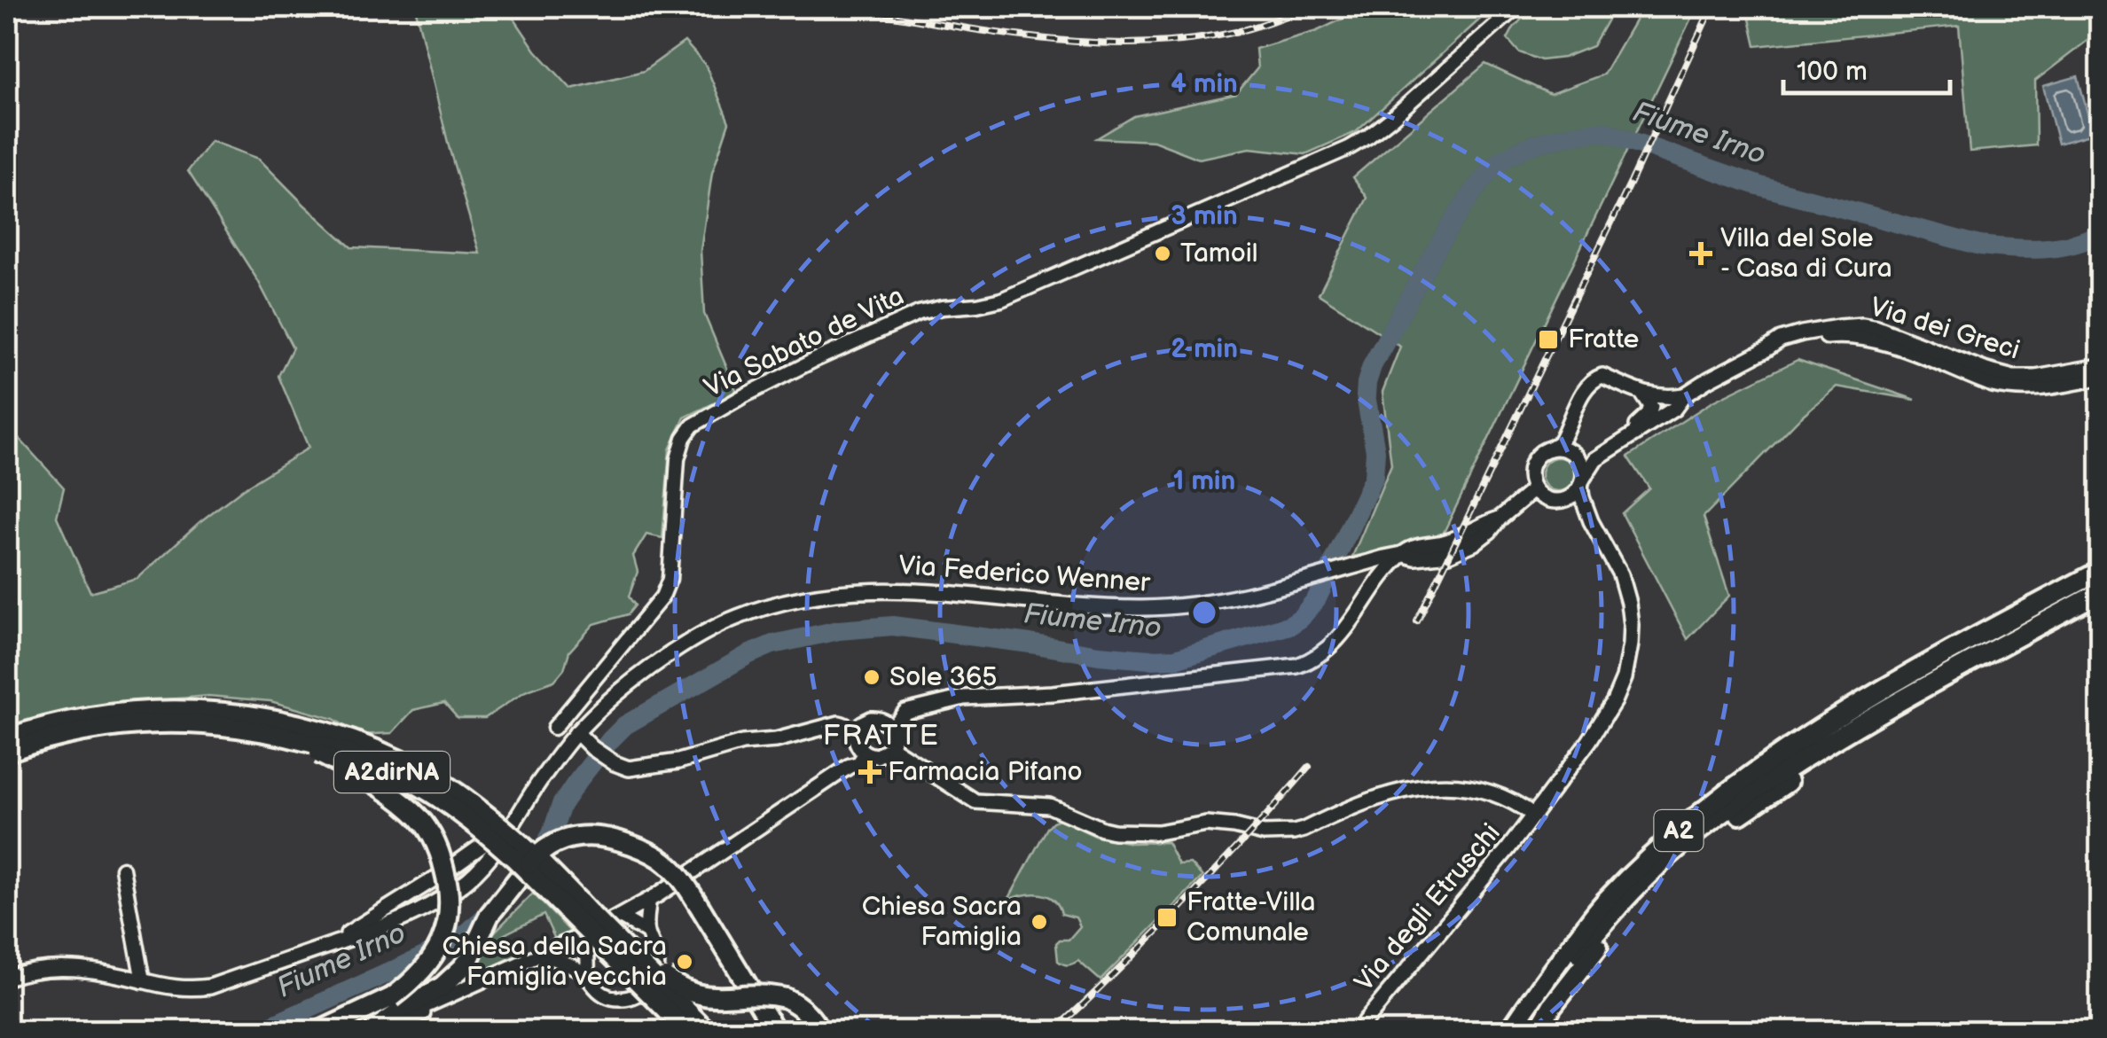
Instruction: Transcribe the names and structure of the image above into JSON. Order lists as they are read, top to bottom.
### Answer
{
  "streets": {
    "highway": ["A2dirNA", "A2"],
    "main road": ["Via dei Greci", "Via Federico Wenner", "Via degli Etruschi"],
    "street": ["Via Sabato de Vita"]
  },
  "crossings": [
    ["Via dei Greci", "Via Federico Wenner"],
    ["Via dei Greci", "Via degli Etruschi"],
    ["Via Federico Wenner", "Via degli Etruschi"]
  ],
  "districts": ["FRATTE"],
  "water": ["Fiume Irno"],
  "places": {
    "other": [
      "Tamoil",
      "Sole 365",
      "Chiesa Sacra Famiglia",
      "Chiesa della Sacra Famiglia vecchia"
    ],
    "health": ["Villa del Sole - Casa di Cura", "Farmacia Pifano"],
    "transit": ["Fratte", "Fratte-Villa Comunale"]
  },
  "scale_bar": "100 m",
  "rings": [
    "4 min",
    "3 min",
    "2 min",
    "1 min"
  ]
}
